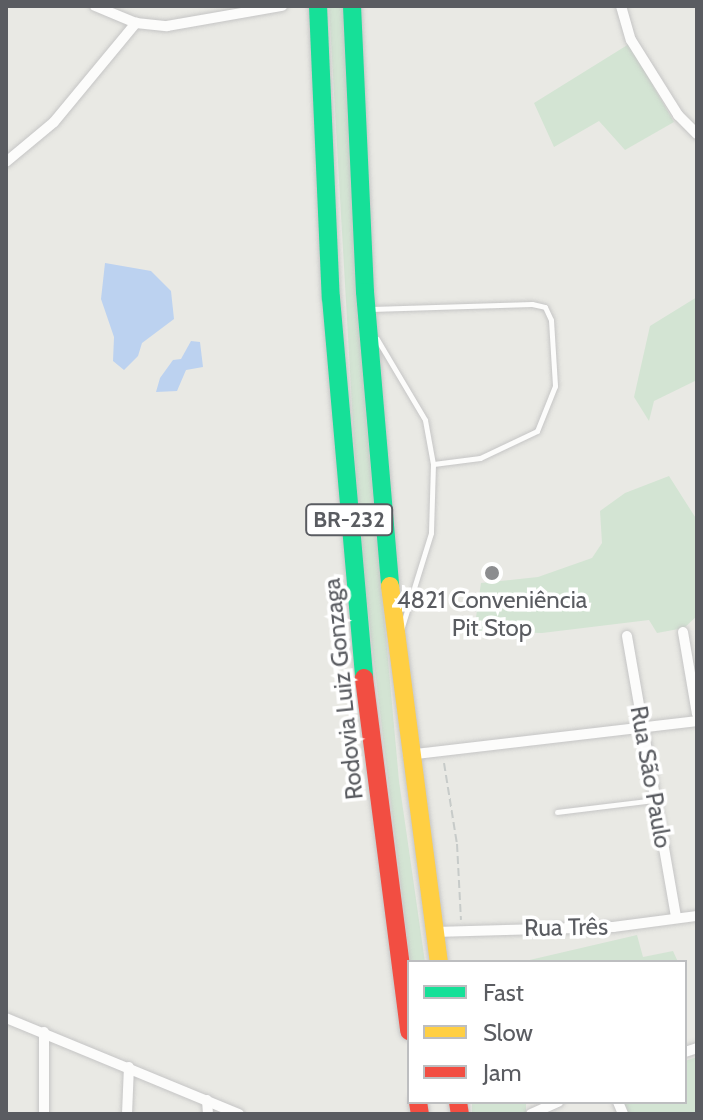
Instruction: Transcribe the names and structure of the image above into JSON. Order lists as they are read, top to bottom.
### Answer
{
  "streets": {
    "highway": ["BR-232", "Rodovia Luiz Gonzaga"],
    "street": ["Rua São Paulo", "Rua Três"]
  },
  "crossings": [
    ["BR-232", "Rua Três"],
    ["Rua São Paulo", "Rua Três"]
  ],
  "places": ["4821 Conveniência Pit Stop"],
  "legend": ["Fast", "Slow", "Jam"]
}
